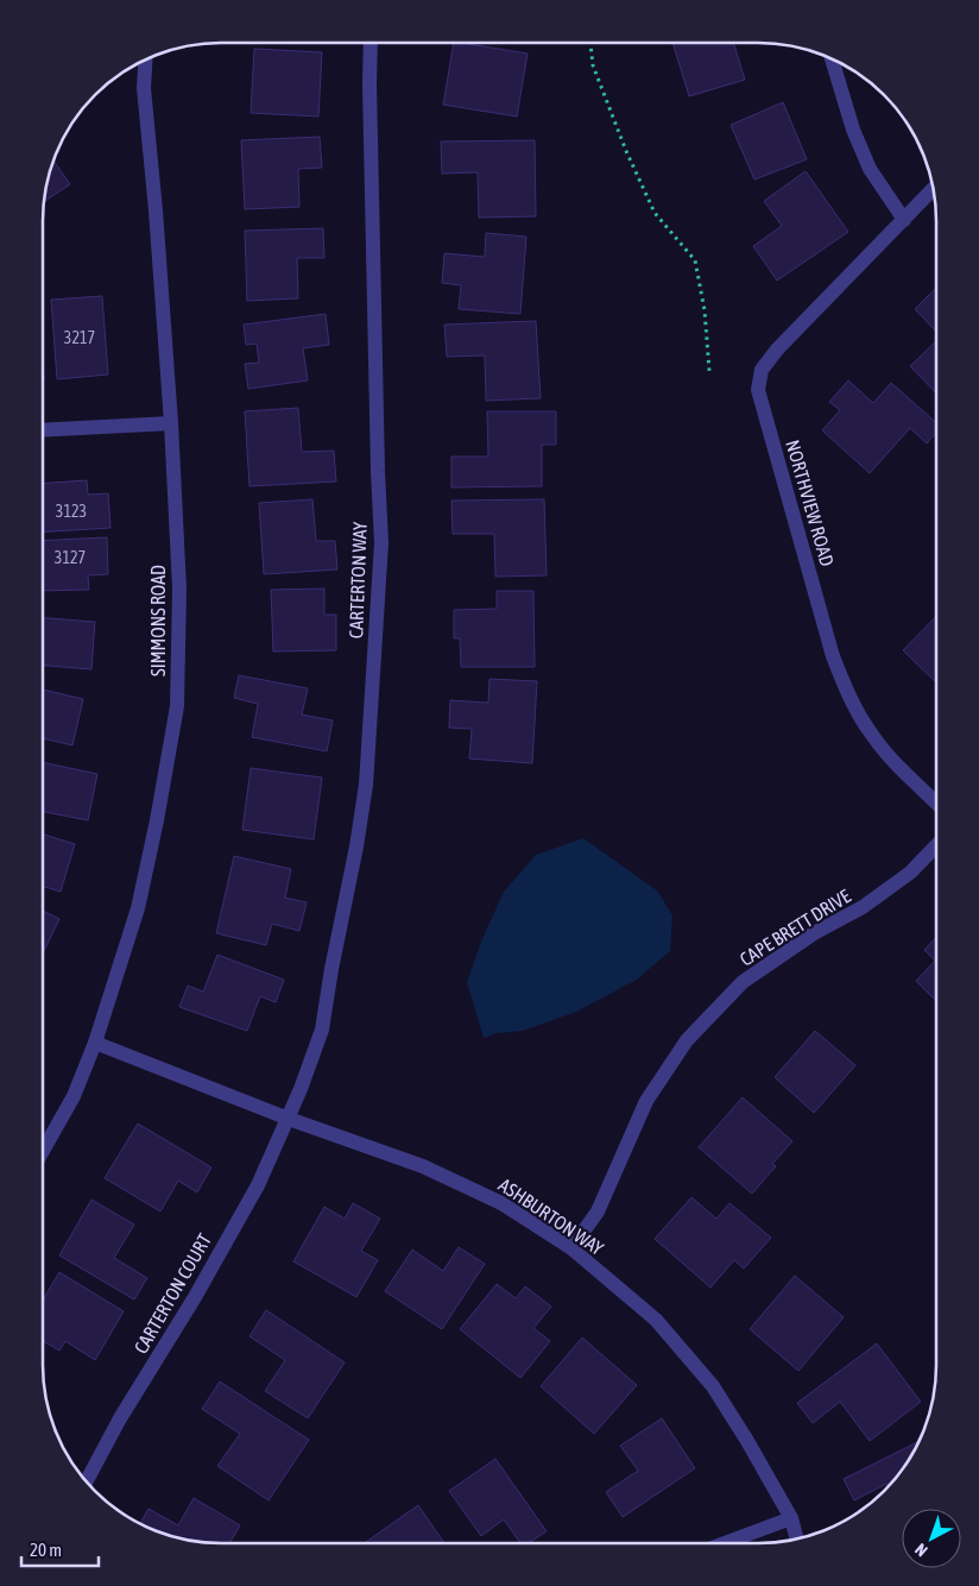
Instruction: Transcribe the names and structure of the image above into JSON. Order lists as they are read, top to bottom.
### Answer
{
  "streets": {
    "street": [
      "NORTHVIEW ROAD",
      "CARTERTON WAY",
      "SIMMONS ROAD",
      "CAPE BRETT DRIVE",
      "ASHBURTON WAY",
      "CARTERTON COURT"
    ]
  },
  "crossings": [
    ["CARTERTON WAY", "ASHBURTON WAY"],
    ["CARTERTON WAY", "CARTERTON COURT"],
    ["SIMMONS ROAD", "ASHBURTON WAY"],
    ["CAPE BRETT DRIVE", "ASHBURTON WAY"],
    ["ASHBURTON WAY", "CARTERTON COURT"]
  ],
  "house_numbers": ["3217", "3123", "3127"],
  "scale_bar": "20 m",
  "north": "bottom left"
}
